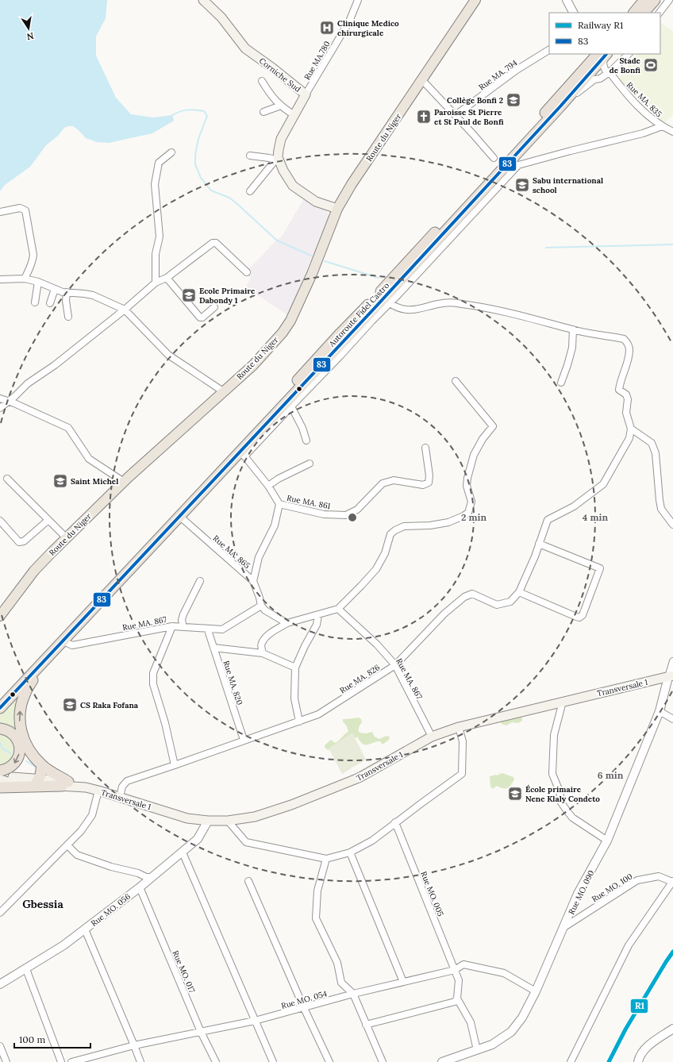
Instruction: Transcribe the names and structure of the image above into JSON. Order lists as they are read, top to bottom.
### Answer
{
  "streets": {
    "highway": ["Autoroute Fidel Castro"],
    "main road": ["Corniche Sud", "Route du Niger", "Transversale 1"],
    "street": [
      "Rue MA.780",
      "Rue MA. 794",
      "Rue MA. 835",
      "Rue MA. 861",
      "Rue MA. 865",
      "Rue MA. 867",
      "Rue MA. 826",
      "Rue MA. 820",
      "Rue MO. 100",
      "Rue MO. 090",
      "Rue MO. 005",
      "Rue MO. 056",
      "Rue MO. 017",
      "Rue MO. 054"
    ]
  },
  "crossings": [
    ["Rue MA.780", "Corniche Sud"],
    ["Rue MA. 835", "Autoroute Fidel Castro"],
    ["Autoroute Fidel Castro", "Rue MA. 861"],
    ["Autoroute Fidel Castro", "Rue MA. 865"],
    ["Autoroute Fidel Castro", "Rue MA. 867"],
    ["Rue MA. 865", "Rue MA. 867"],
    ["Rue MA. 867", "Rue MA. 826"],
    ["Rue MA. 867", "Rue MA. 820"],
    ["Rue MA. 867", "Transversale 1"],
    ["Rue MA. 826", "Rue MA. 820"],
    ["Rue MA. 826", "Transversale 1"],
    ["Transversale 1", "Rue MO. 090"],
    ["Transversale 1", "Rue MO. 056"],
    ["Rue MO. 100", "Rue MO. 090"],
    ["Rue MO. 090", "Rue MO. 054"],
    ["Rue MO. 005", "Rue MO. 054"],
    ["Rue MO. 056", "Rue MO. 017"],
    ["Rue MO. 017", "Rue MO. 054"]
  ],
  "districts": ["Gbessia"],
  "places": {
    "hospital": ["Clinique Medico chirurgicale"],
    "sports": ["Stade de Bonfi"],
    "school or university": [
      "Collège Bonfi 2",
      "Sabu international school",
      "Ecole Primaire Dabondy 1",
      "Saint Michel",
      "CS Raka Fofana",
      "École primaire Nene Klaly Condeto"
    ],
    "church": ["Paroisse St Pierre et St Paul de Bonfi"]
  },
  "lines": ["transit line 83", "rail line R1"],
  "legend": ["Railway R1", "83"],
  "scale_bar": "100 m",
  "north": "bottom",
  "rings": ["2 min", "4 min", "6 min"]
}
